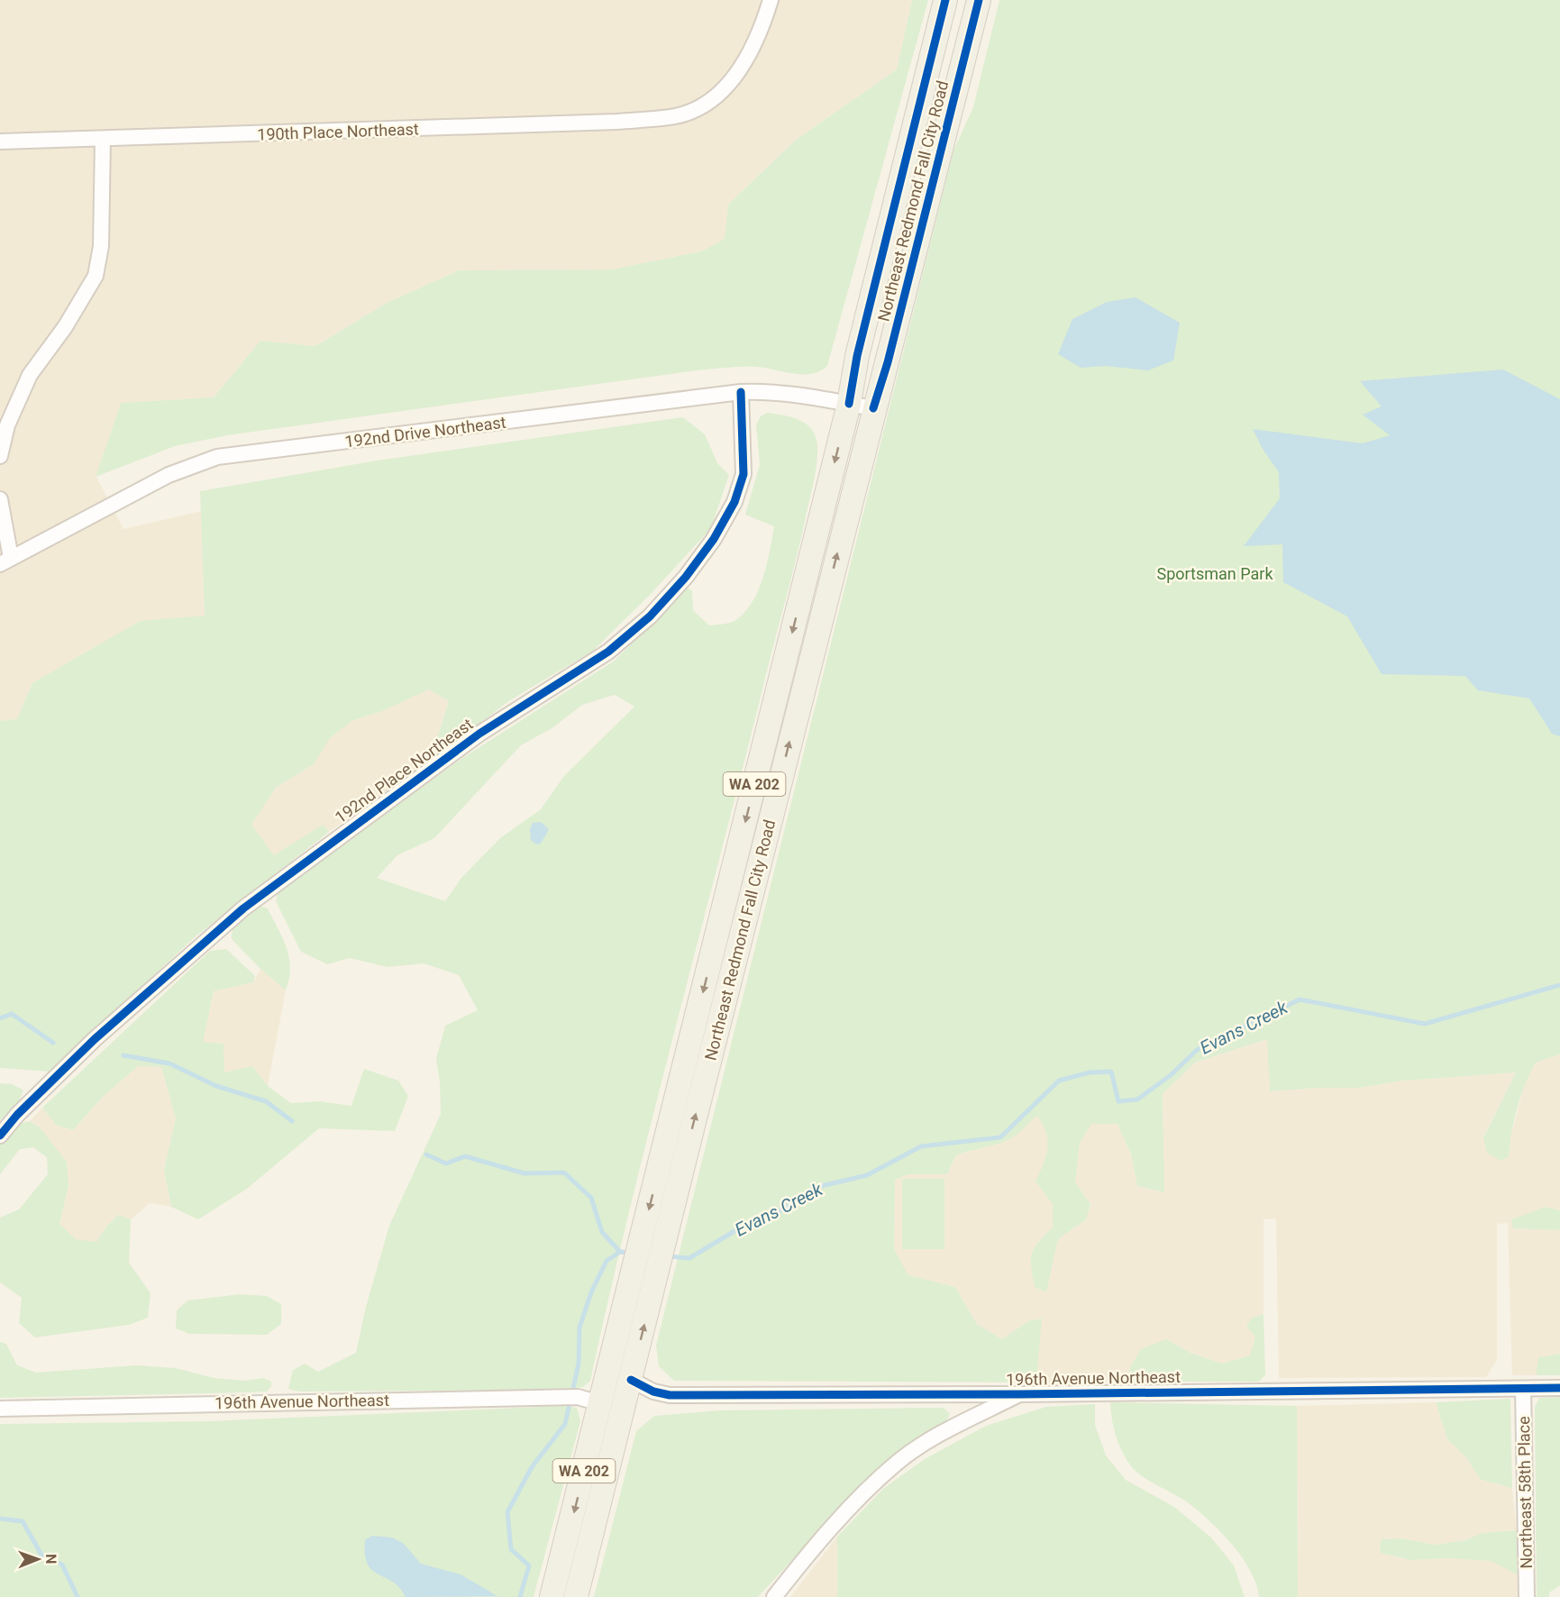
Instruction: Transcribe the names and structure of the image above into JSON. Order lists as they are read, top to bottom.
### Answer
{
  "streets": {
    "main road": ["Northeast Redmond Fall City Road", "WA 202"],
    "street": [
      "190th Place Northeast",
      "192nd Drive Northeast",
      "192nd Place Northeast",
      "196th Avenue Northeast",
      "Northeast 58th Place"
    ]
  },
  "crossings": [
    ["Northeast Redmond Fall City Road", "192nd Drive Northeast"],
    ["Northeast Redmond Fall City Road", "196th Avenue Northeast"],
    ["192nd Drive Northeast", "192nd Place Northeast"],
    ["196th Avenue Northeast", "Northeast 58th Place"]
  ],
  "water": ["Evans Creek"],
  "parks": ["Sportsman Park"],
  "north": "right"
}
